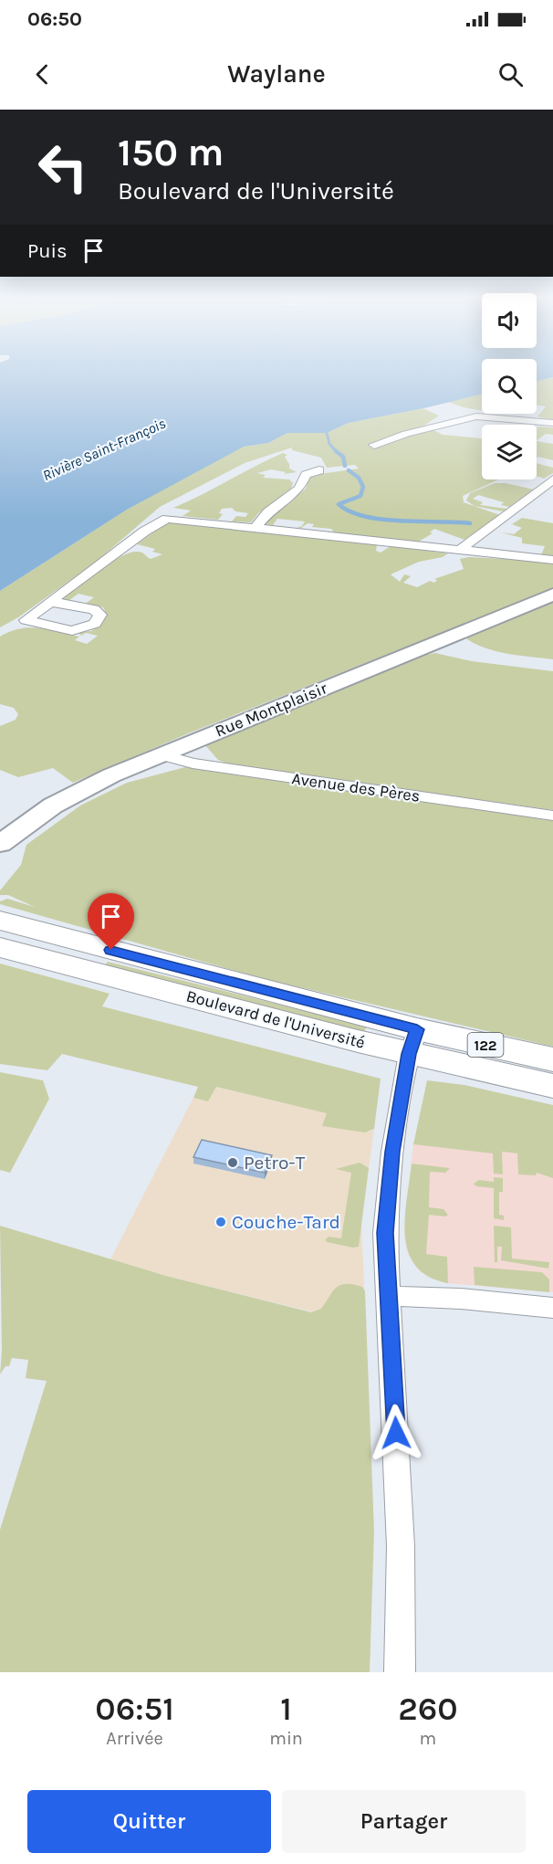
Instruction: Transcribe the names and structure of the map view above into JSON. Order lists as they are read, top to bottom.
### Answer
{
  "streets": {
    "main road": ["Boulevard de l'Université", "122"],
    "street": ["Rue Montplaisir", "Avenue des Pères"]
  },
  "crossings": [
    ["Rue Montplaisir", "Avenue des Pères"]
  ],
  "water": ["Rivière Saint-François"],
  "places": ["Petro-T", "Couche-Tard"],
  "page": {
    "status": "06:50",
    "header": "Waylane",
    "turn": ["150 m", "Boulevard de l'Université"],
    "then": "Puis",
    "eta": [
      "06:51",
      "Arrivée",
      "1",
      "min",
      "260",
      "m"
    ],
    "buttons": ["Quitter", "Partager"]
  }
}
